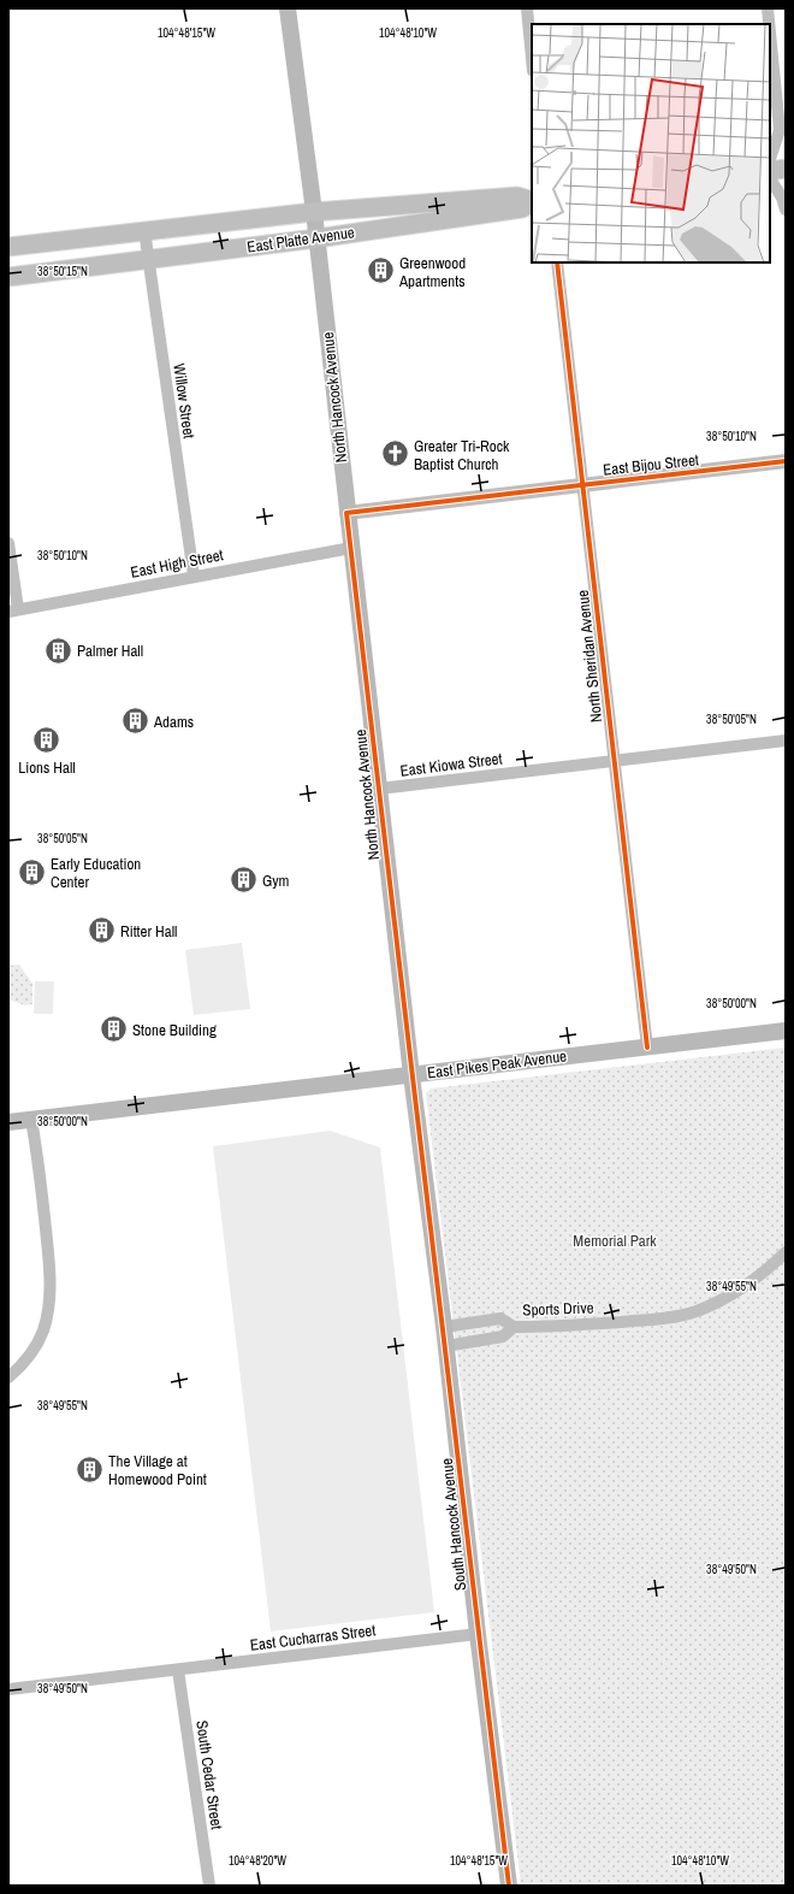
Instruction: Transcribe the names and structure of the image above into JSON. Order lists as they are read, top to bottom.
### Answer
{
  "streets": {
    "main road": [
      "East Platte Avenue",
      "North Hancock Avenue",
      "East Pikes Peak Avenue",
      "South Hancock Avenue"
    ],
    "street": [
      "Willow Street",
      "East Bijou Street",
      "East High Street",
      "North Sheridan Avenue",
      "East Kiowa Street",
      "Sports Drive",
      "East Cucharras Street",
      "South Cedar Street"
    ]
  },
  "crossings": [
    ["East Platte Avenue", "North Hancock Avenue"],
    ["East Platte Avenue", "Willow Street"],
    ["North Hancock Avenue", "East Bijou Street"],
    ["North Hancock Avenue", "East High Street"],
    ["North Hancock Avenue", "East Kiowa Street"],
    ["North Hancock Avenue", "East Pikes Peak Avenue"],
    ["North Hancock Avenue", "South Hancock Avenue"],
    ["Willow Street", "East High Street"],
    ["East Bijou Street", "North Sheridan Avenue"],
    ["North Sheridan Avenue", "East Kiowa Street"],
    ["North Sheridan Avenue", "East Pikes Peak Avenue"],
    ["East Pikes Peak Avenue", "South Hancock Avenue"],
    ["Sports Drive", "South Hancock Avenue"],
    ["South Hancock Avenue", "East Cucharras Street"],
    ["East Cucharras Street", "South Cedar Street"]
  ],
  "parks": ["Memorial Park"],
  "places": {
    "building": [
      "Greenwood Apartments",
      "Palmer Hall",
      "Adams",
      "Lions Hall",
      "Early Education Center",
      "Gym",
      "Ritter Hall",
      "Stone Building",
      "The Village at Homewood Point"
    ],
    "church": ["Greater Tri-Rock Baptist Church"]
  },
  "coordinates": [
    "104°48'15\"W",
    "104°48'10\"W",
    "38°50'15\"N",
    "38°50'10\"N",
    "38°50'05\"N",
    "38°50'00\"N",
    "38°49'55\"N",
    "38°49'50\"N",
    "104°48'20\"W"
  ]
}
